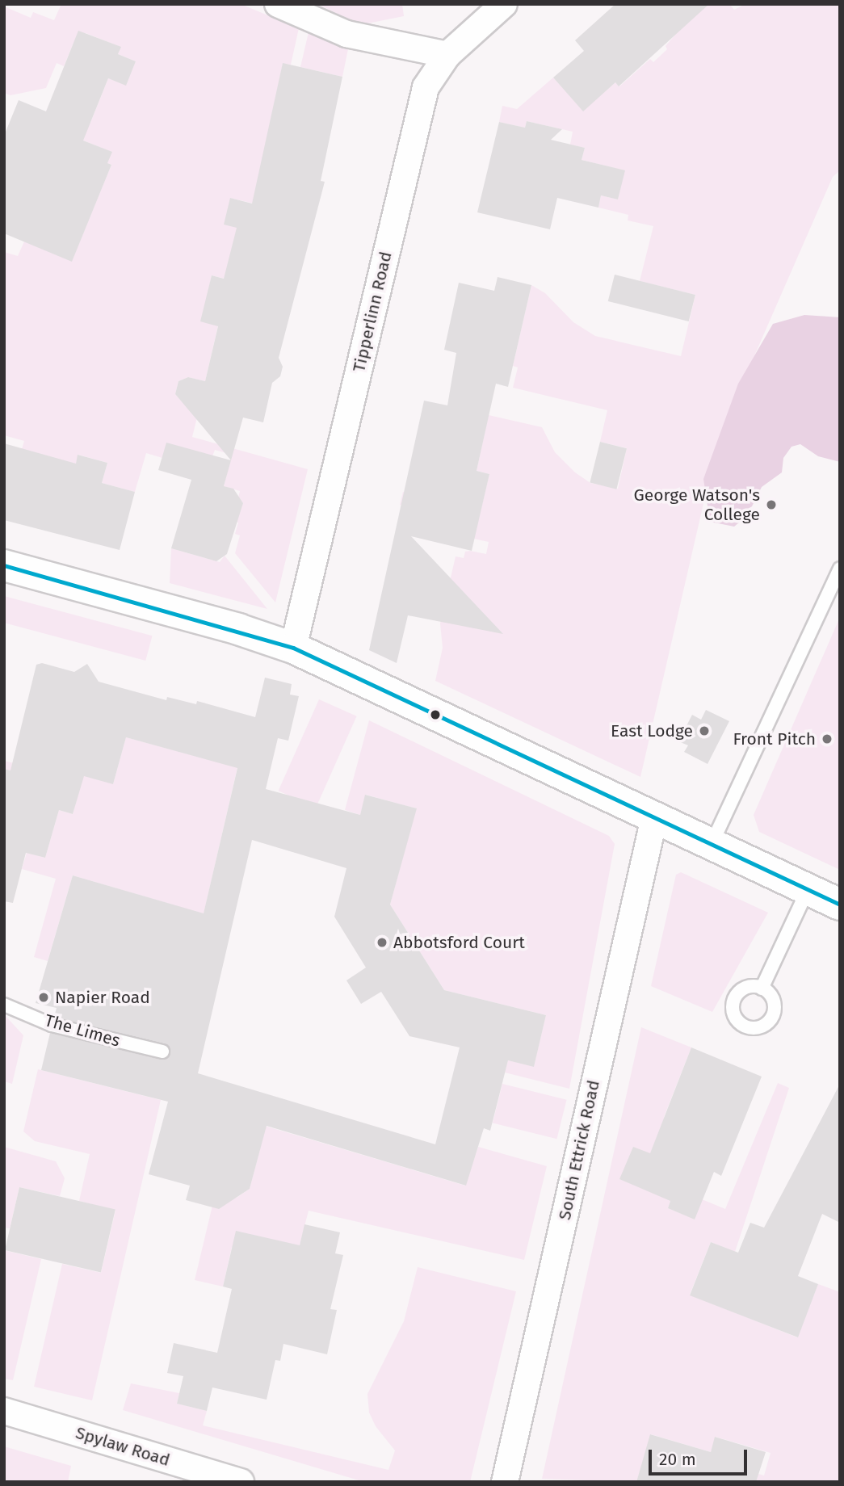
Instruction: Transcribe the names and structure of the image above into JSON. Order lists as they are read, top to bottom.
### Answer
{
  "streets": {
    "street": ["Tipperlinn Road", "South Ettrick Road", "Spylaw Road"],
    "lane": ["The Limes"]
  },
  "places": [
    "George Watson's College",
    "East Lodge",
    "Front Pitch",
    "Abbotsford Court",
    "Napier Road"
  ],
  "scale_bar": "20 m"
}
